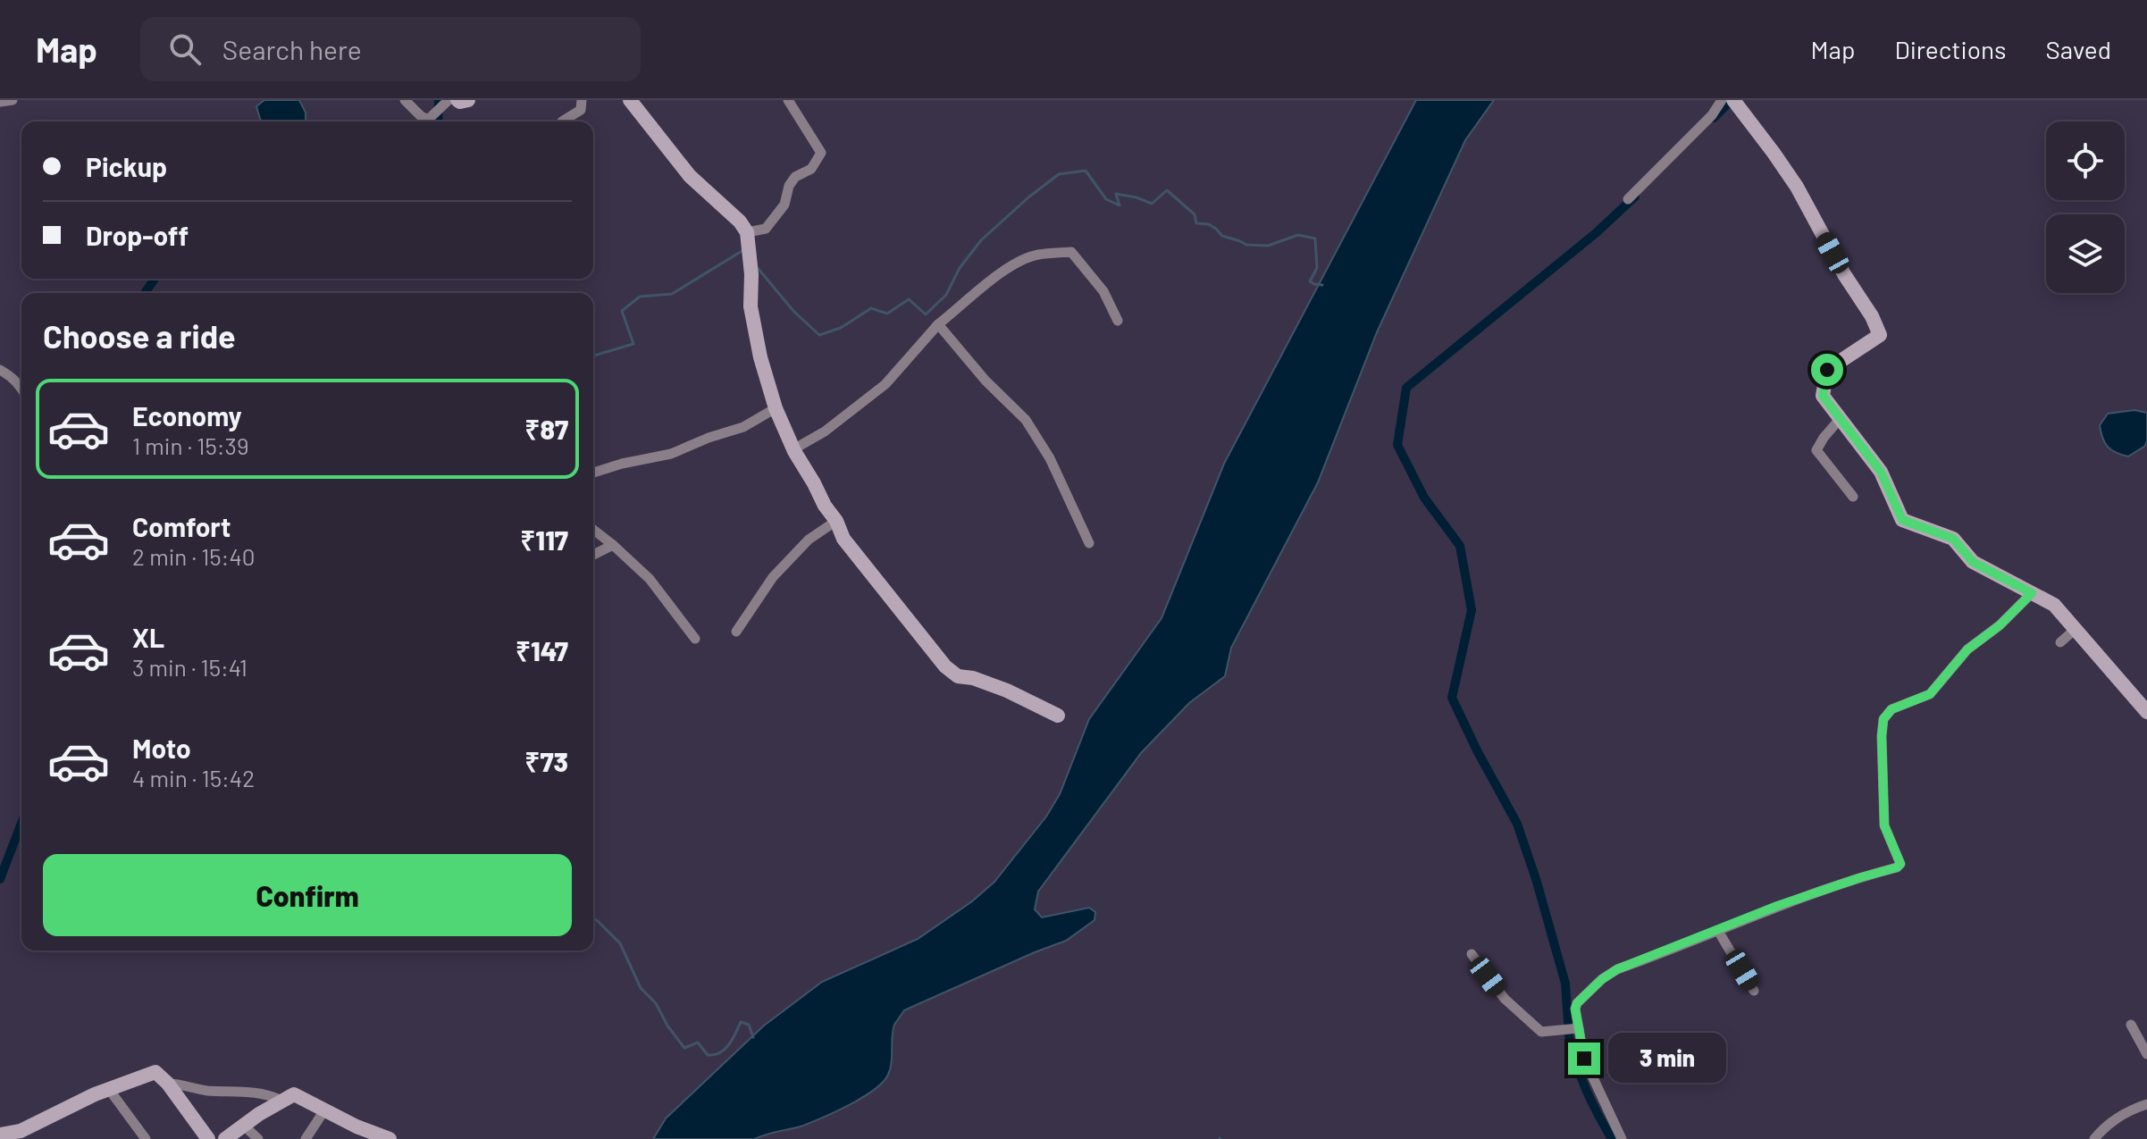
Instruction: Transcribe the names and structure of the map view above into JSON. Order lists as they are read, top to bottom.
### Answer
{
  "page": {
    "header": "Map",
    "search": "Search here",
    "nav": ["Map", "Directions", "Saved"],
    "banner": ["Pickup", "Drop-off"],
    "heading": "Choose a ride",
    "list": [
      {
        "name": "Economy",
        "note": "1 min · 15:39",
        "value": "₹87"
      },
      {
        "name": "Comfort",
        "note": "2 min · 15:40",
        "value": "₹117"
      },
      {
        "name": "XL",
        "note": "3 min · 15:41",
        "value": "₹147"
      },
      {
        "name": "Moto",
        "note": "4 min · 15:42",
        "value": "₹73"
      }
    ],
    "buttons": "Confirm",
    "bubble": "3 min"
  }
}
